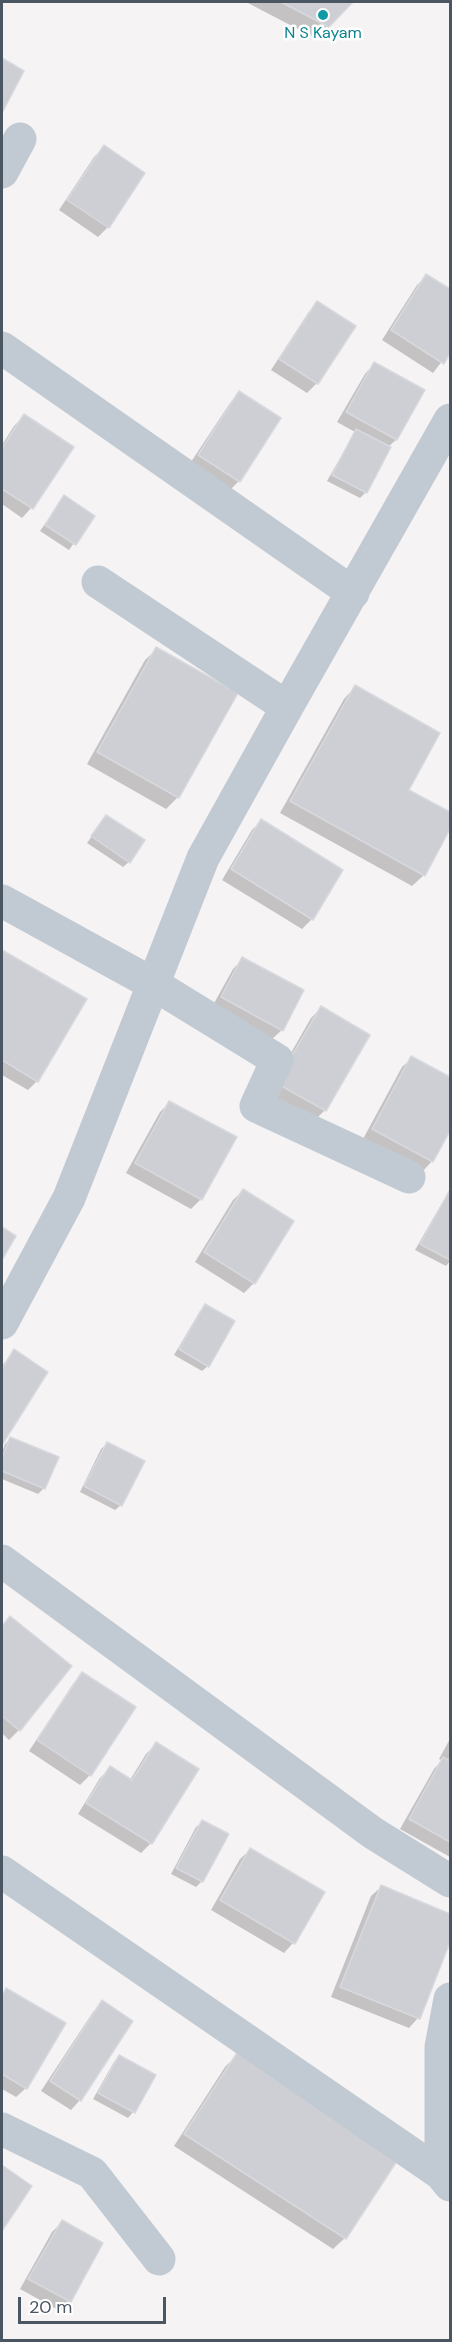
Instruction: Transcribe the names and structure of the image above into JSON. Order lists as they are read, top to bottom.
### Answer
{
  "places": ["N S Kayam"],
  "scale_bar": "20 m"
}
